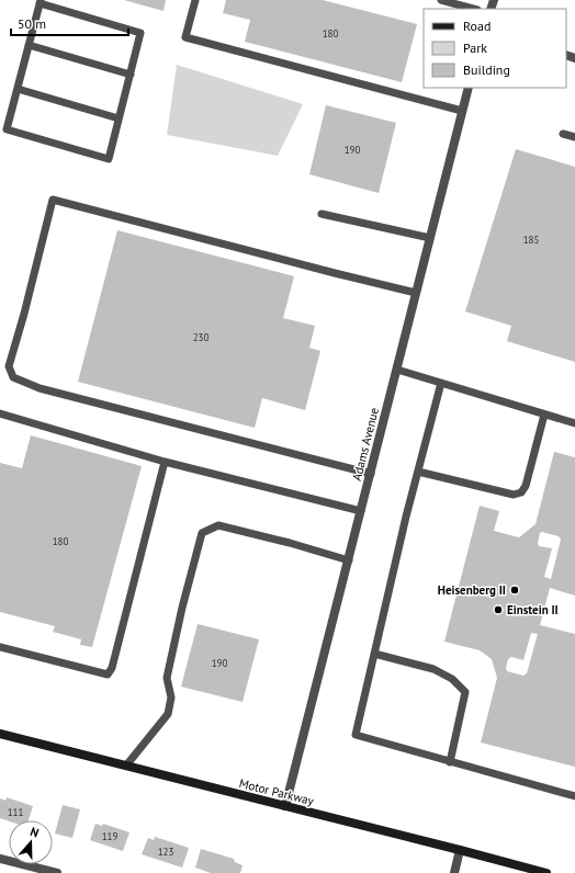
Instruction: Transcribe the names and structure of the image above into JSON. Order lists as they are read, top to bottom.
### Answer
{
  "streets": {
    "main road": ["Motor Parkway"],
    "street": ["Adams Avenue"]
  },
  "crossings": [
    ["Adams Avenue", "Motor Parkway"]
  ],
  "places": ["Heisenberg II", "Einstein II"],
  "house_numbers": [
    "180",
    "190",
    "185",
    "230",
    "180",
    "190",
    "111",
    "119",
    "123"
  ],
  "legend": ["Road", "Park", "Building"],
  "scale_bar": "50 m",
  "north": "top"
}
